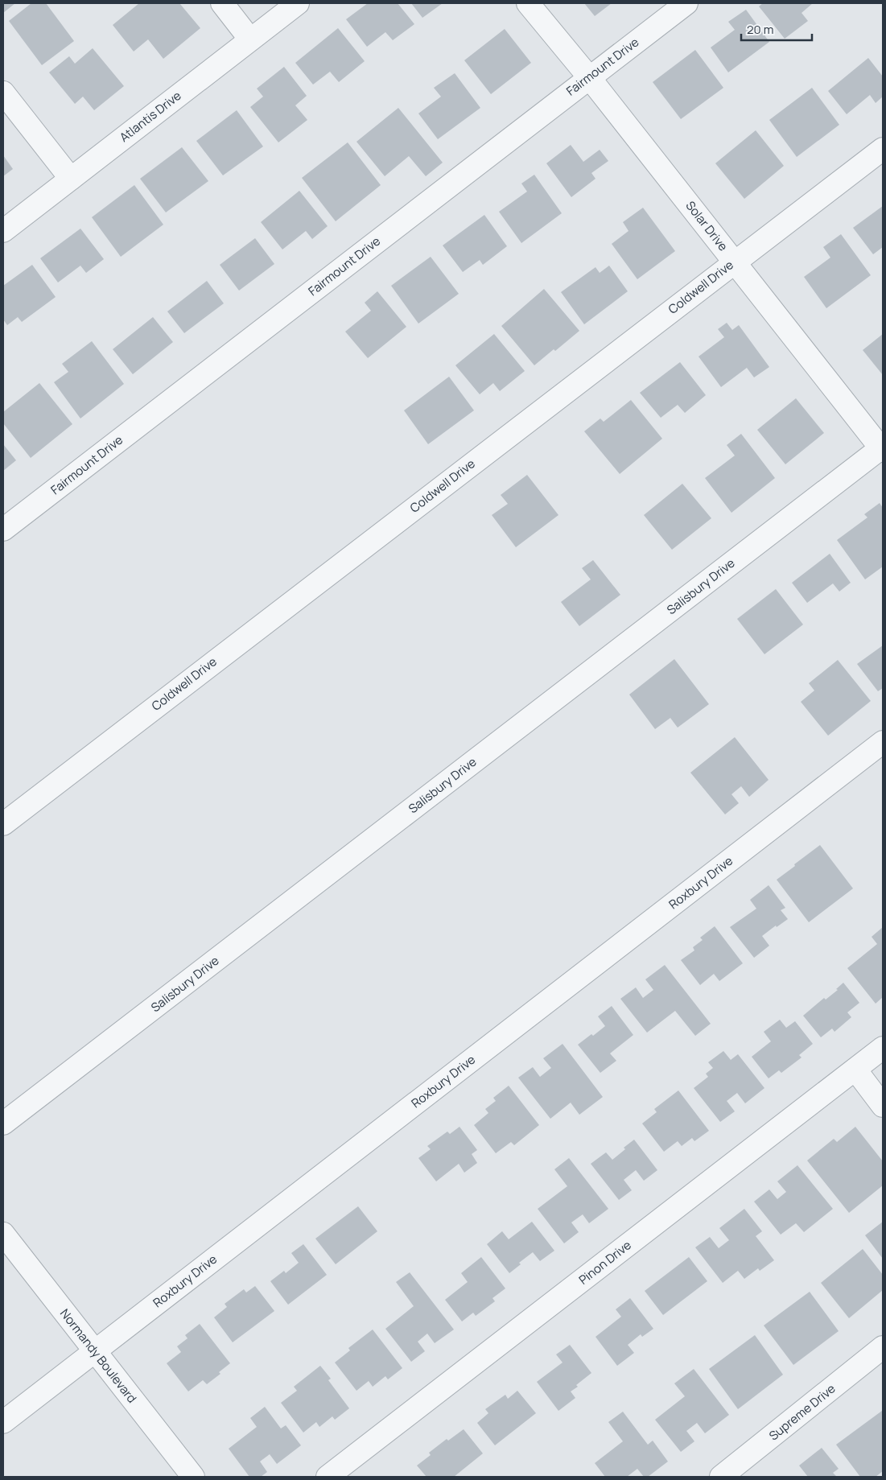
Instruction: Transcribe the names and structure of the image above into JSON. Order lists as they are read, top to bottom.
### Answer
{
  "streets": {
    "street": [
      "Fairmount Drive",
      "Atlantis Drive",
      "Solar Drive",
      "Coldwell Drive",
      "Salisbury Drive",
      "Roxbury Drive",
      "Pinon Drive",
      "Normandy Boulevard",
      "Supreme Drive"
    ]
  },
  "crossings": [
    ["Fairmount Drive", "Solar Drive"],
    ["Solar Drive", "Coldwell Drive"],
    ["Solar Drive", "Salisbury Drive"],
    ["Roxbury Drive", "Normandy Boulevard"]
  ],
  "scale_bar": "20 m"
}
